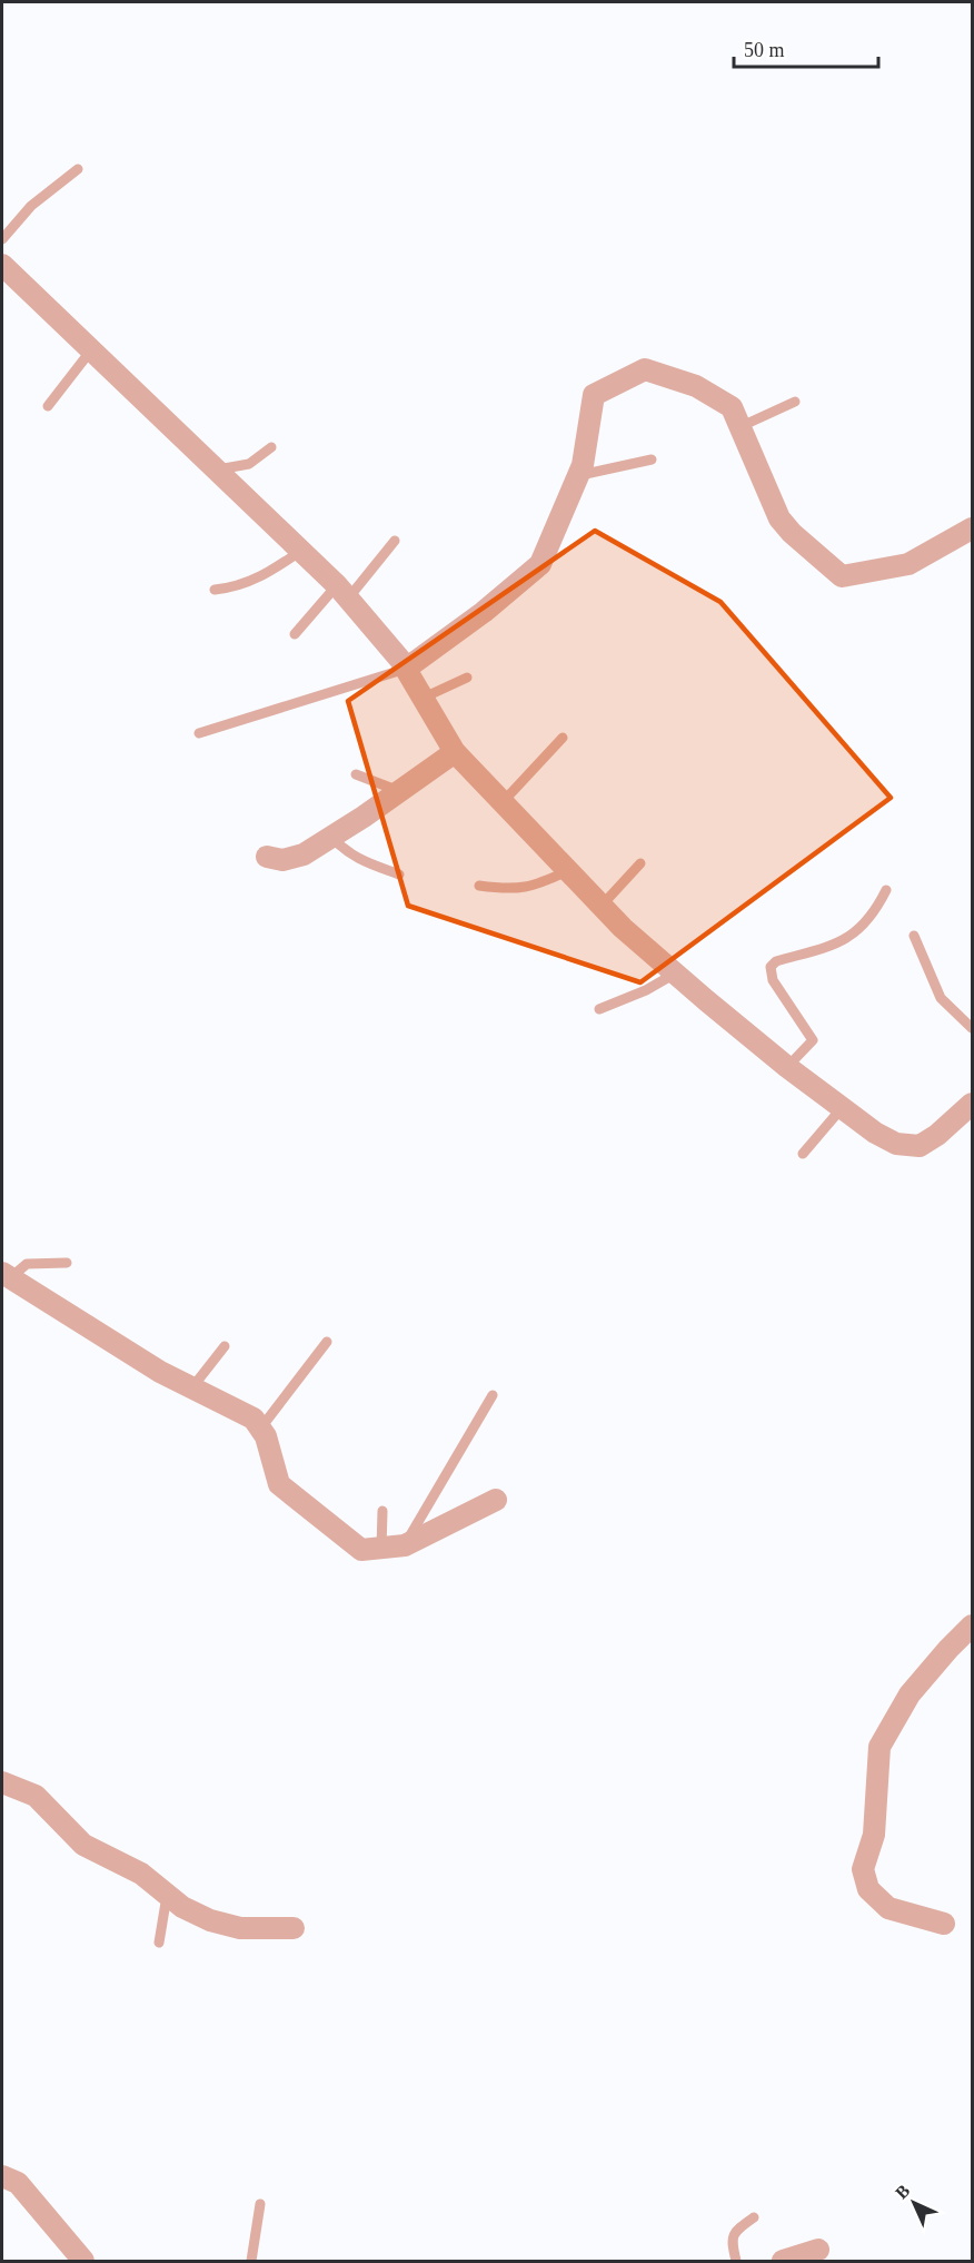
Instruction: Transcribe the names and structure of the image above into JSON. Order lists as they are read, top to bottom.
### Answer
{
  "scale_bar": "50 m",
  "north": "top left"
}
